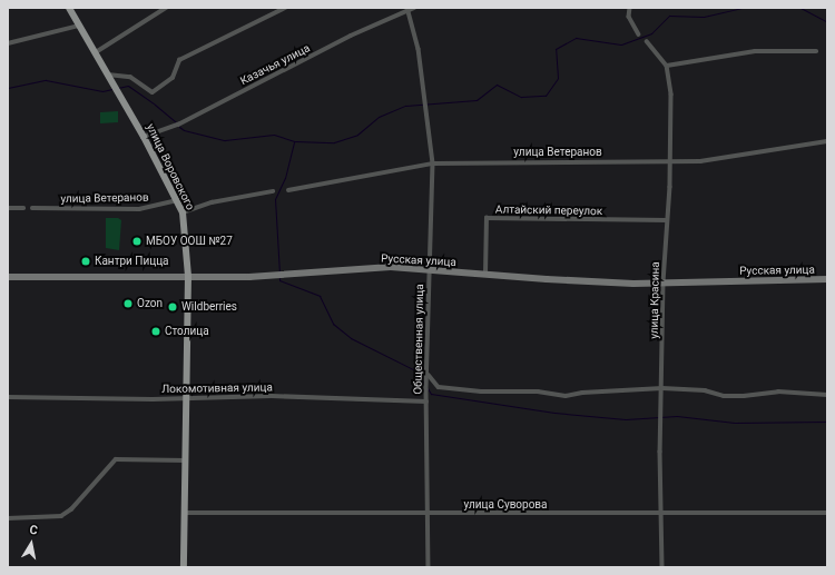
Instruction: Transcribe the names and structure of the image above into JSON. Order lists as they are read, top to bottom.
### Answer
{
  "streets": {
    "main road": ["улица Воровского"],
    "street": [
      "Казачья улица",
      "улица Ветеранов",
      "Алтайский переулок",
      "Русская улица",
      "улица Красина",
      "Общественная улица",
      "Локомотивная улица",
      "улица Суворова"
    ]
  },
  "crossings": [
    ["Казачья улица", "улица Воровского"],
    ["Казачья улица", "Общественная улица"],
    ["улица Ветеранов", "улица Воровского"],
    ["улица Ветеранов", "улица Красина"],
    ["улица Ветеранов", "Общественная улица"],
    ["улица Воровского", "Русская улица"],
    ["улица Воровского", "Локомотивная улица"],
    ["улица Воровского", "улица Суворова"],
    ["Алтайский переулок", "Русская улица"],
    ["Алтайский переулок", "улица Красина"],
    ["Русская улица", "улица Красина"],
    ["Русская улица", "Общественная улица"],
    ["улица Красина", "улица Суворова"],
    ["Общественная улица", "Локомотивная улица"],
    ["Общественная улица", "улица Суворова"]
  ],
  "places": [
    "МБОУ ООШ №27",
    "Кантри Пицца",
    "Ozon",
    "Wildberries",
    "Столица"
  ],
  "north": "top"
}
